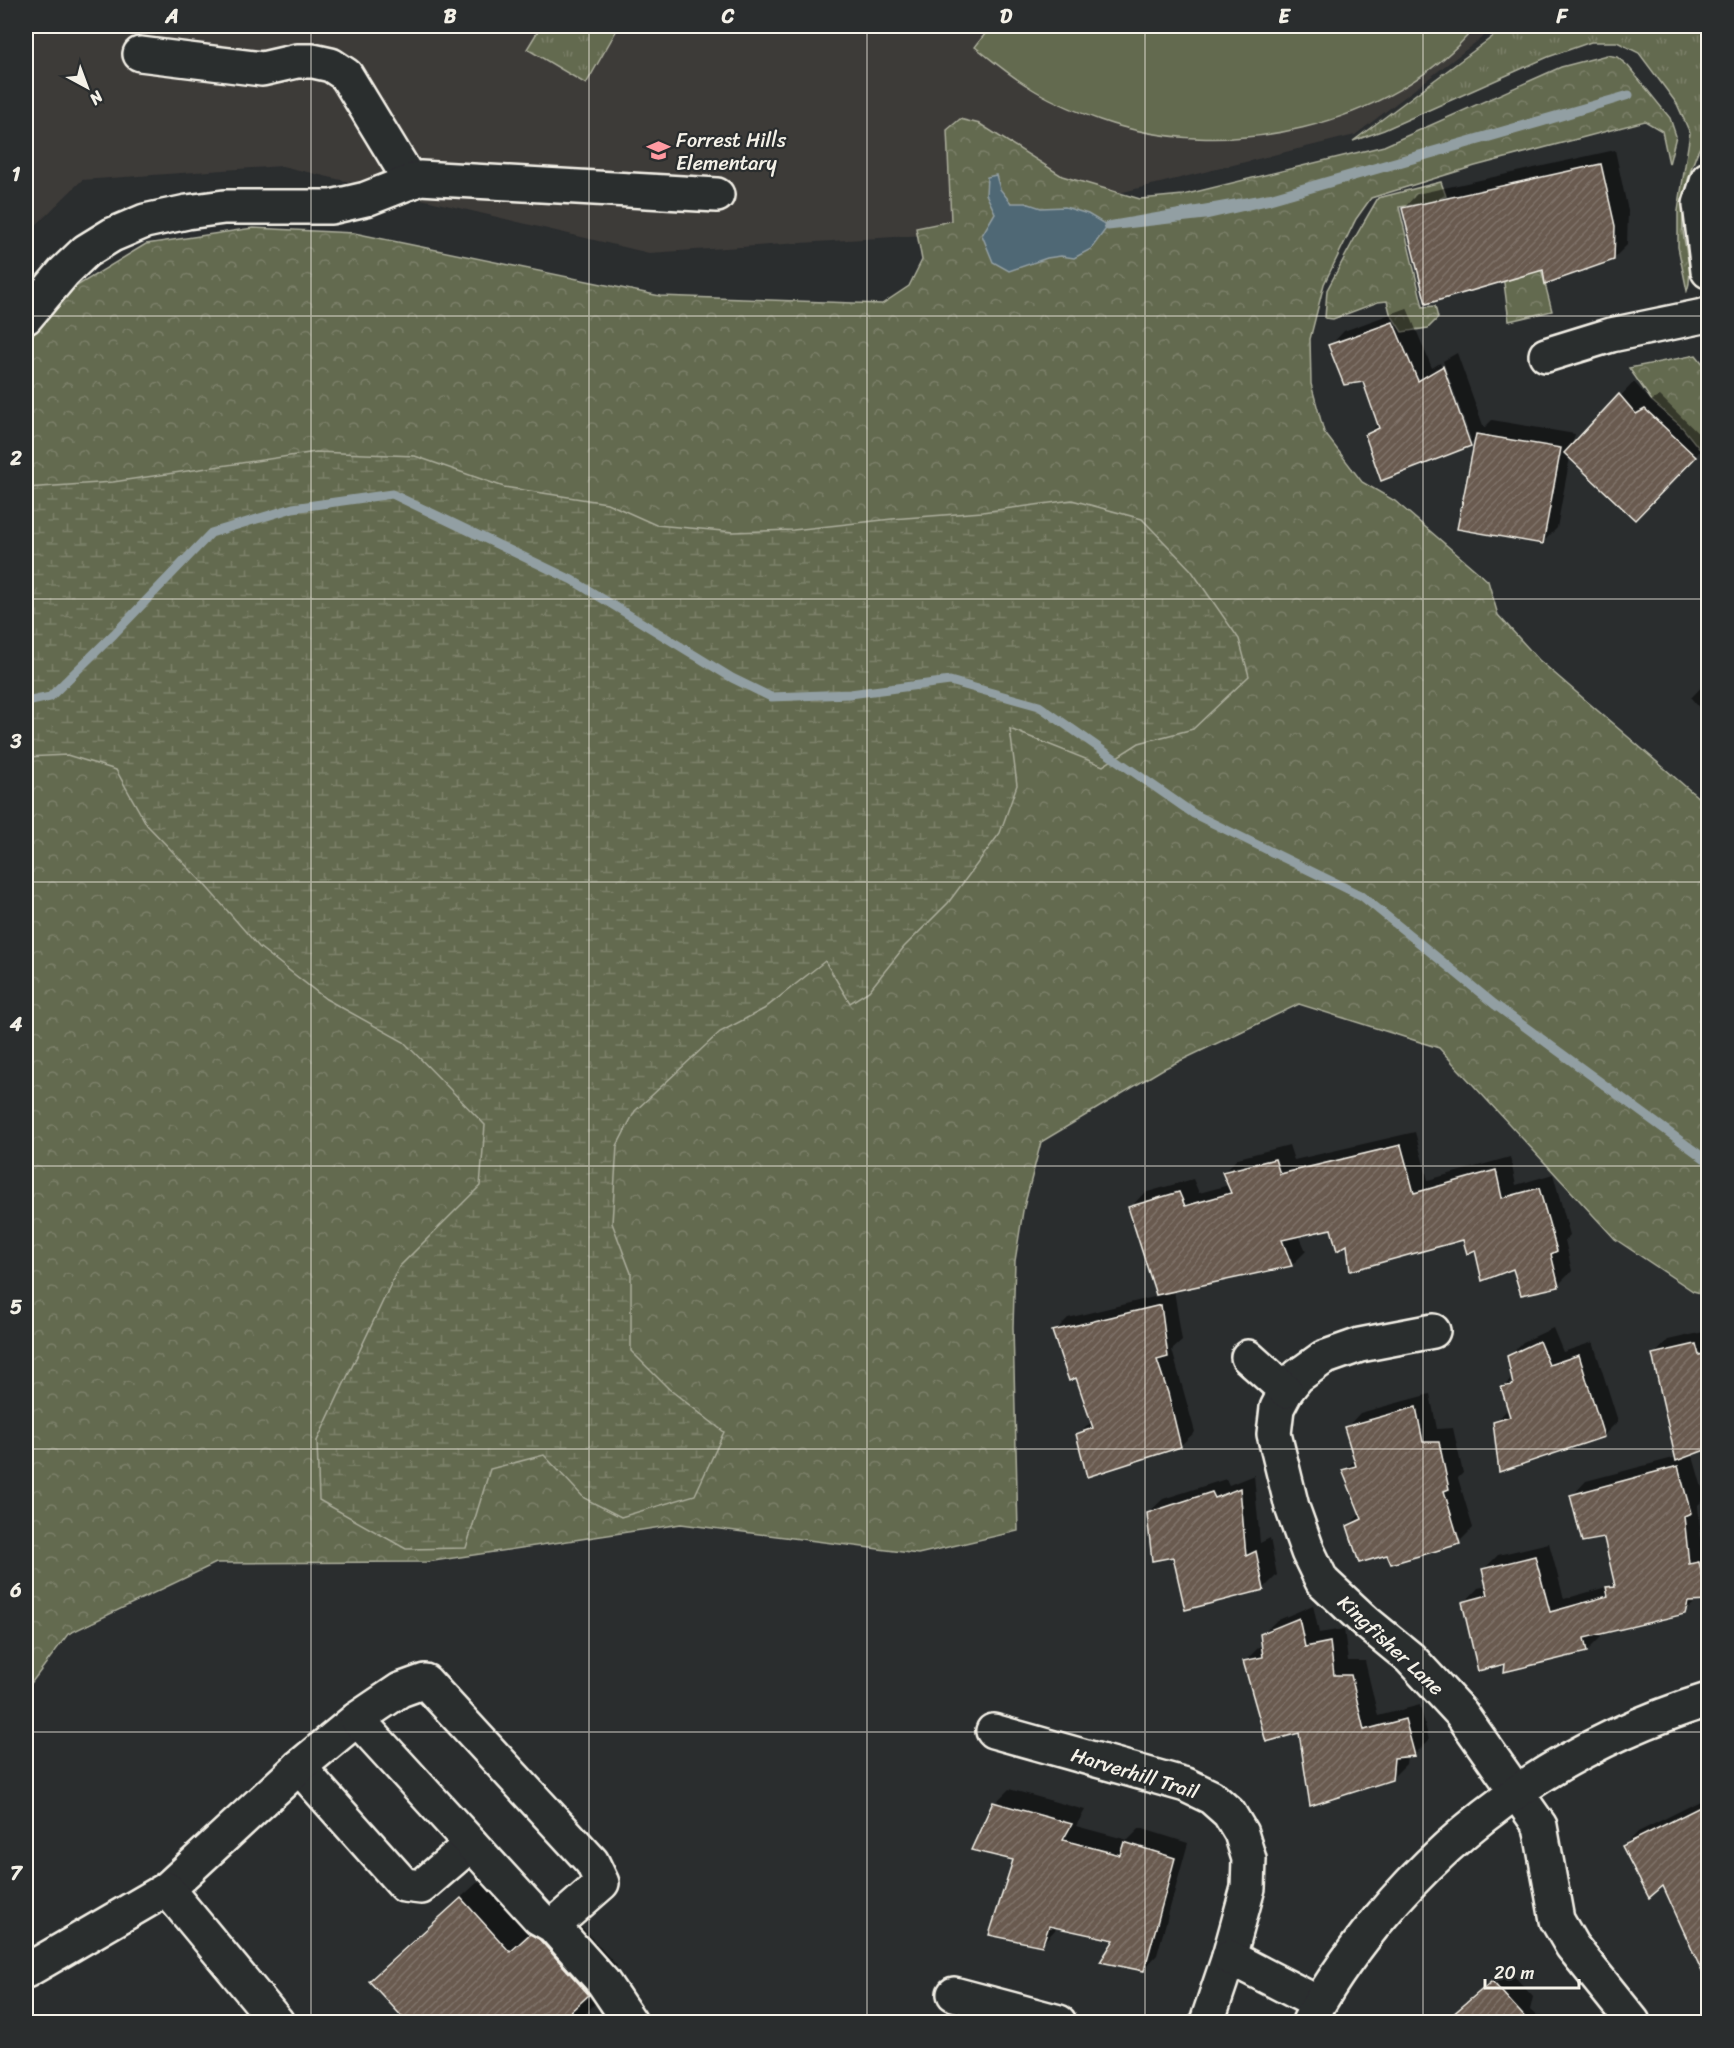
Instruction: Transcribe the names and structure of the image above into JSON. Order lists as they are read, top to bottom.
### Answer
{
  "streets": {
    "street": ["Kingfisher Lane", "Harverhill Trail"]
  },
  "places": {
    "school or university": ["Forrest Hills Elementary"]
  },
  "scale_bar": "20 m",
  "north": "bottom right",
  "grid": {
    "columns": [
      "A",
      "B",
      "C",
      "D",
      "E",
      "F"
    ],
    "rows": [
      "1",
      "2",
      "3",
      "4",
      "5",
      "6",
      "7"
    ]
  }
}
